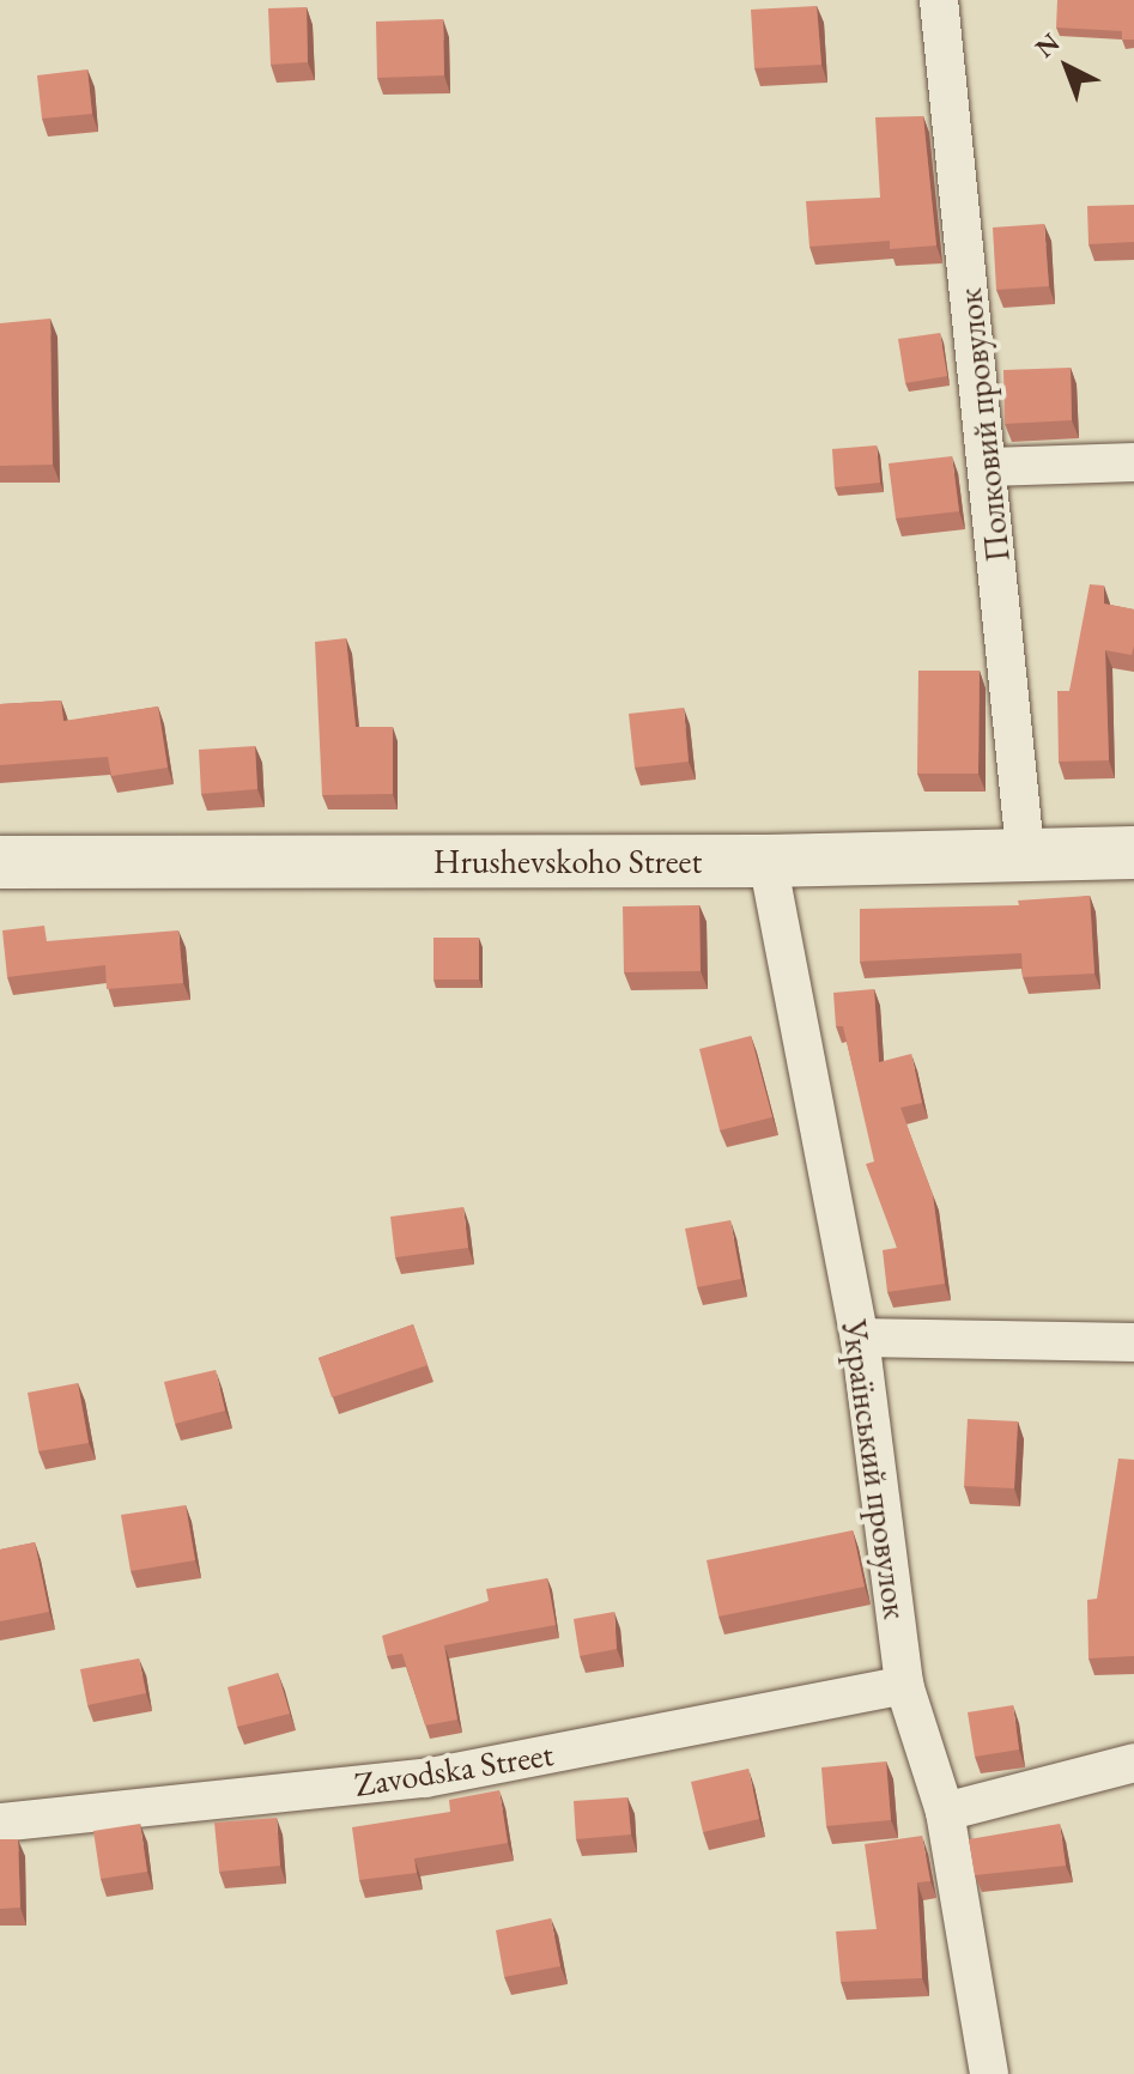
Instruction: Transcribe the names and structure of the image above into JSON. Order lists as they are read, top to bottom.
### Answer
{
  "streets": {
    "street": [
      "Полковий провулок",
      "Hrushevskoho Street",
      "Український провулок",
      "Zavodska Street"
    ]
  },
  "crossings": [
    ["Полковий провулок", "Hrushevskoho Street"],
    ["Hrushevskoho Street", "Український провулок"],
    ["Український провулок", "Zavodska Street"]
  ],
  "north": "top left"
}
